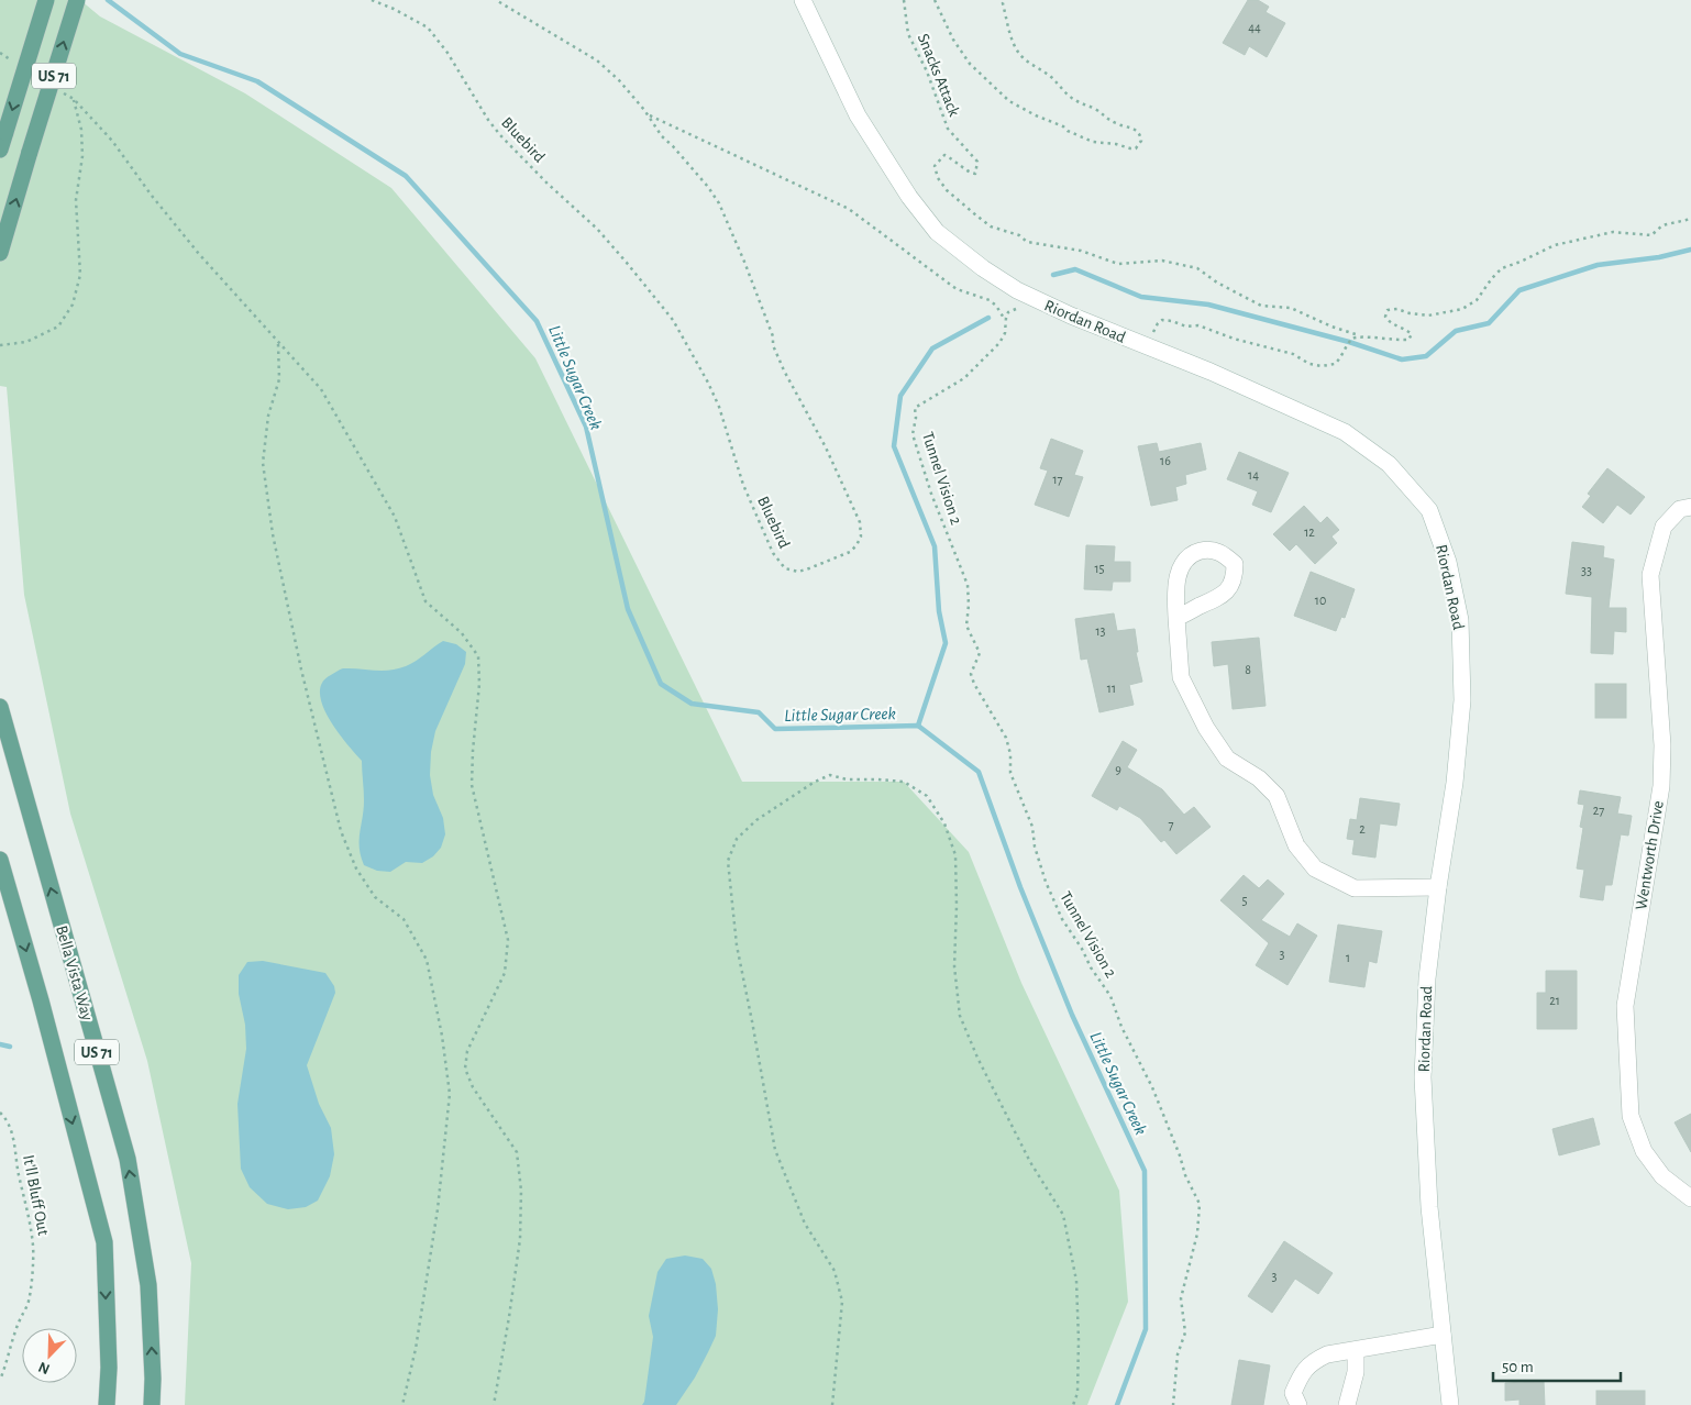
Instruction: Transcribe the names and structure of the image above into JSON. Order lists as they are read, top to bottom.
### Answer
{
  "streets": {
    "main road": ["US 71", "Bella Vista Way"],
    "street": ["Riordan Road", "Wentworth Drive"],
    "path": [
      "Snacks Attack",
      "Bluebird",
      "Tunnel Vision 2",
      "It'll Bluff Out"
    ]
  },
  "water": ["Little Sugar Creek"],
  "house_numbers": [
    "44",
    "16",
    "14",
    "17",
    "12",
    "15",
    "33",
    "10",
    "13",
    "8",
    "11",
    "9",
    "27",
    "7",
    "2",
    "5",
    "3",
    "1",
    "21",
    "3"
  ],
  "scale_bar": "50 m",
  "north": "bottom left"
}
